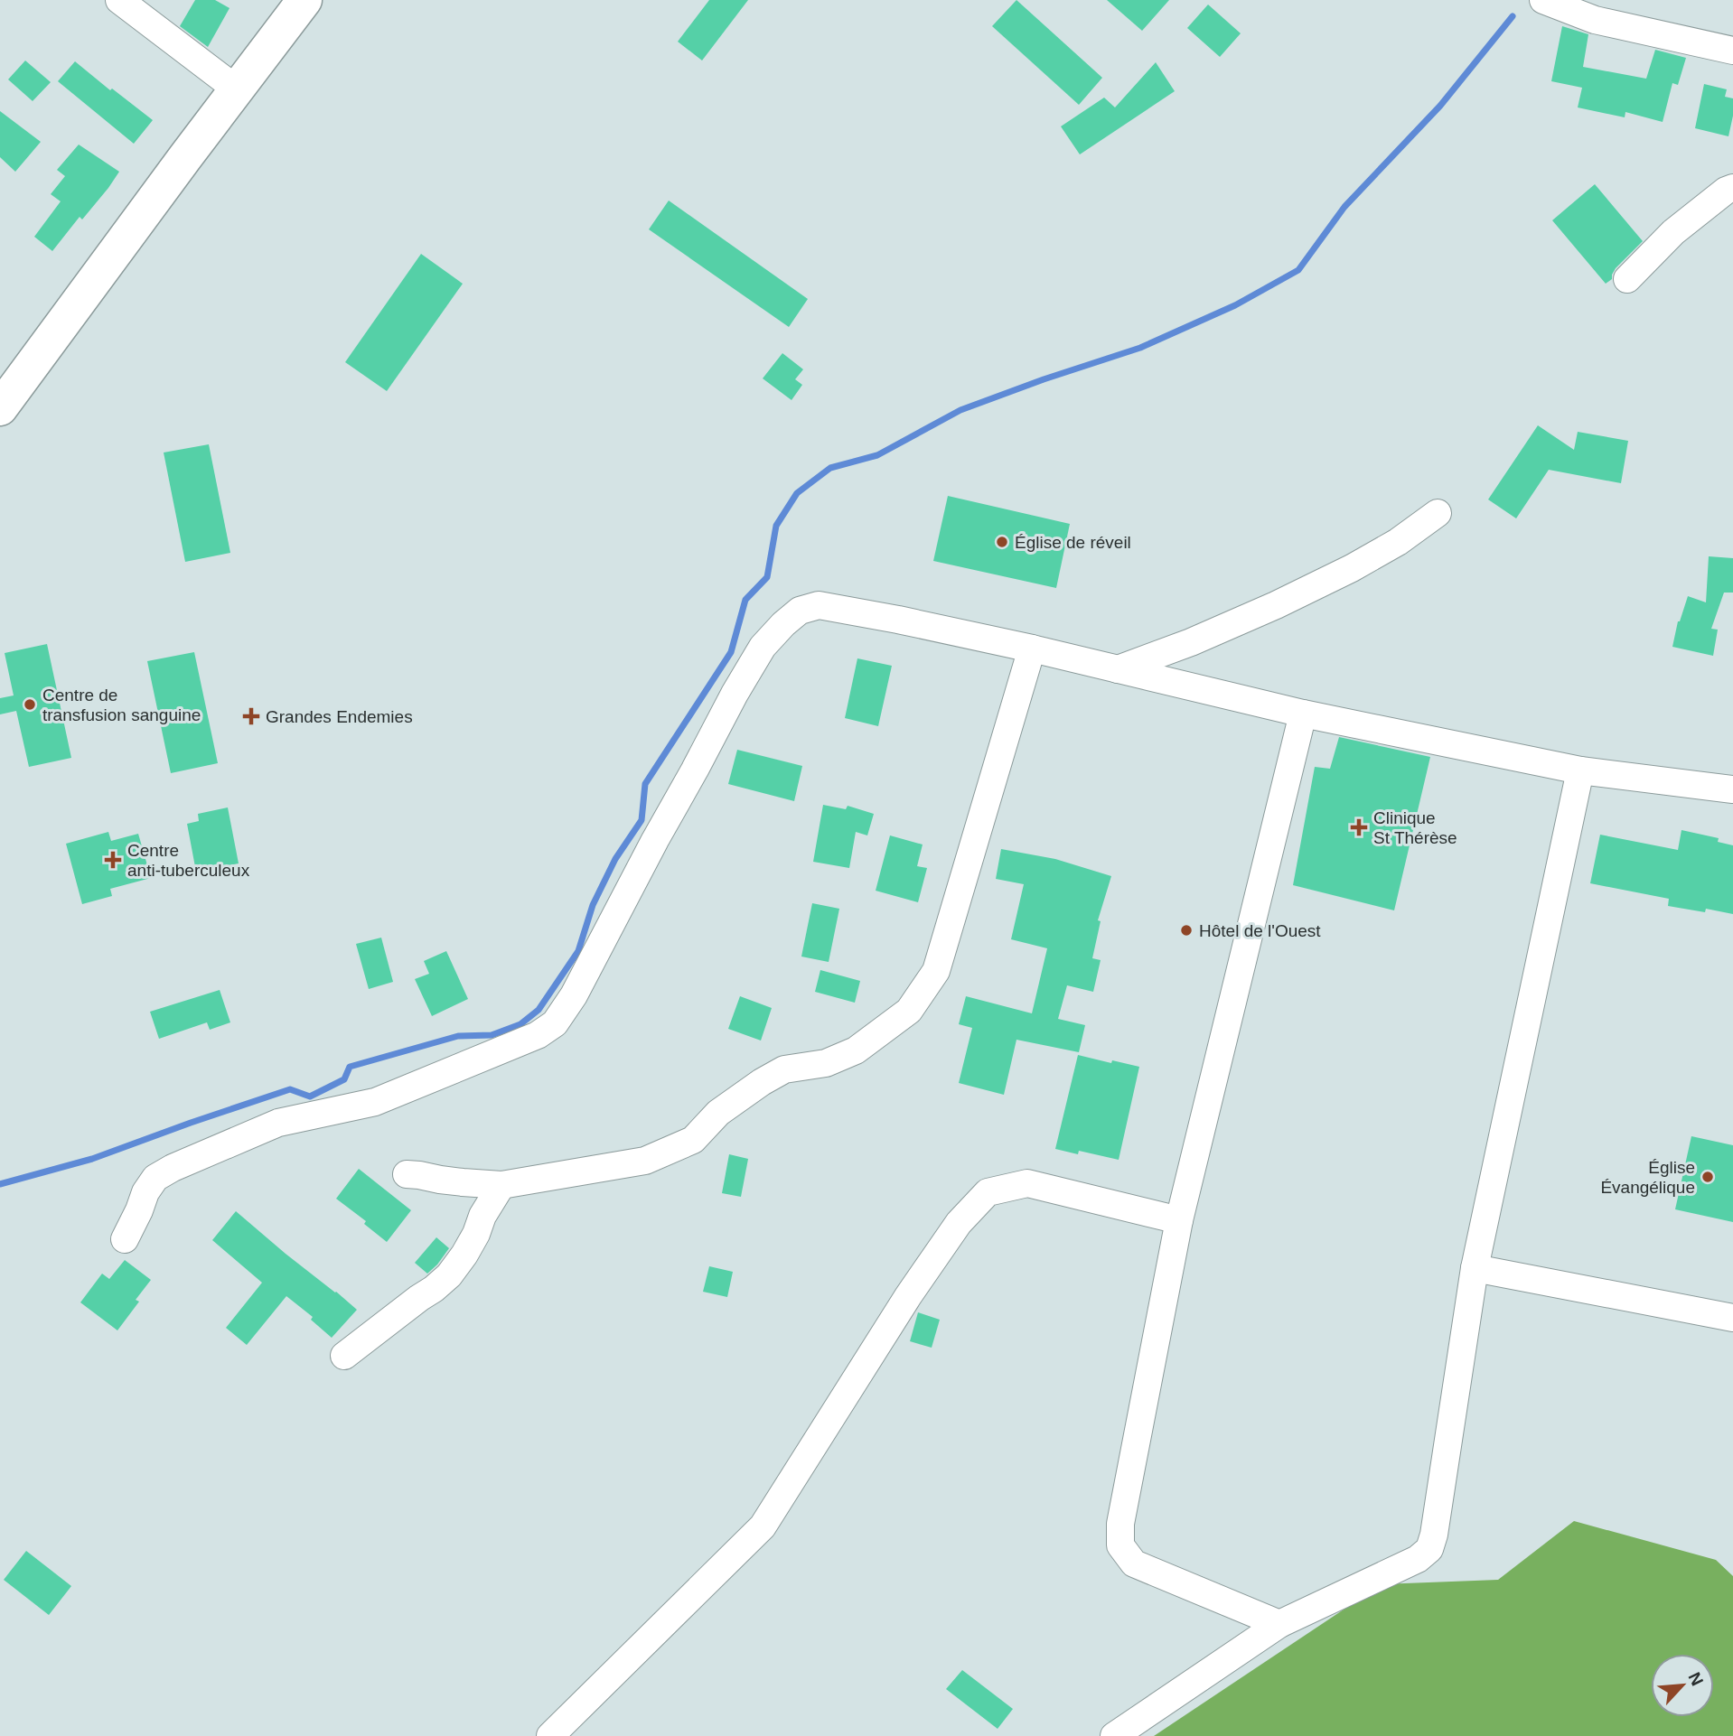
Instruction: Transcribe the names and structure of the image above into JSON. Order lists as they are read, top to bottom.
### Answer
{
  "places": {
    "other": [
      "Église de réveil",
      "Centre de transfusion sanguine",
      "Hôtel de l'Ouest",
      "Église Évangélique"
    ],
    "health": ["Grandes Endemies", "Clinique St Thérèse", "Centre anti-tuberculeux"]
  },
  "north": "top right"
}
